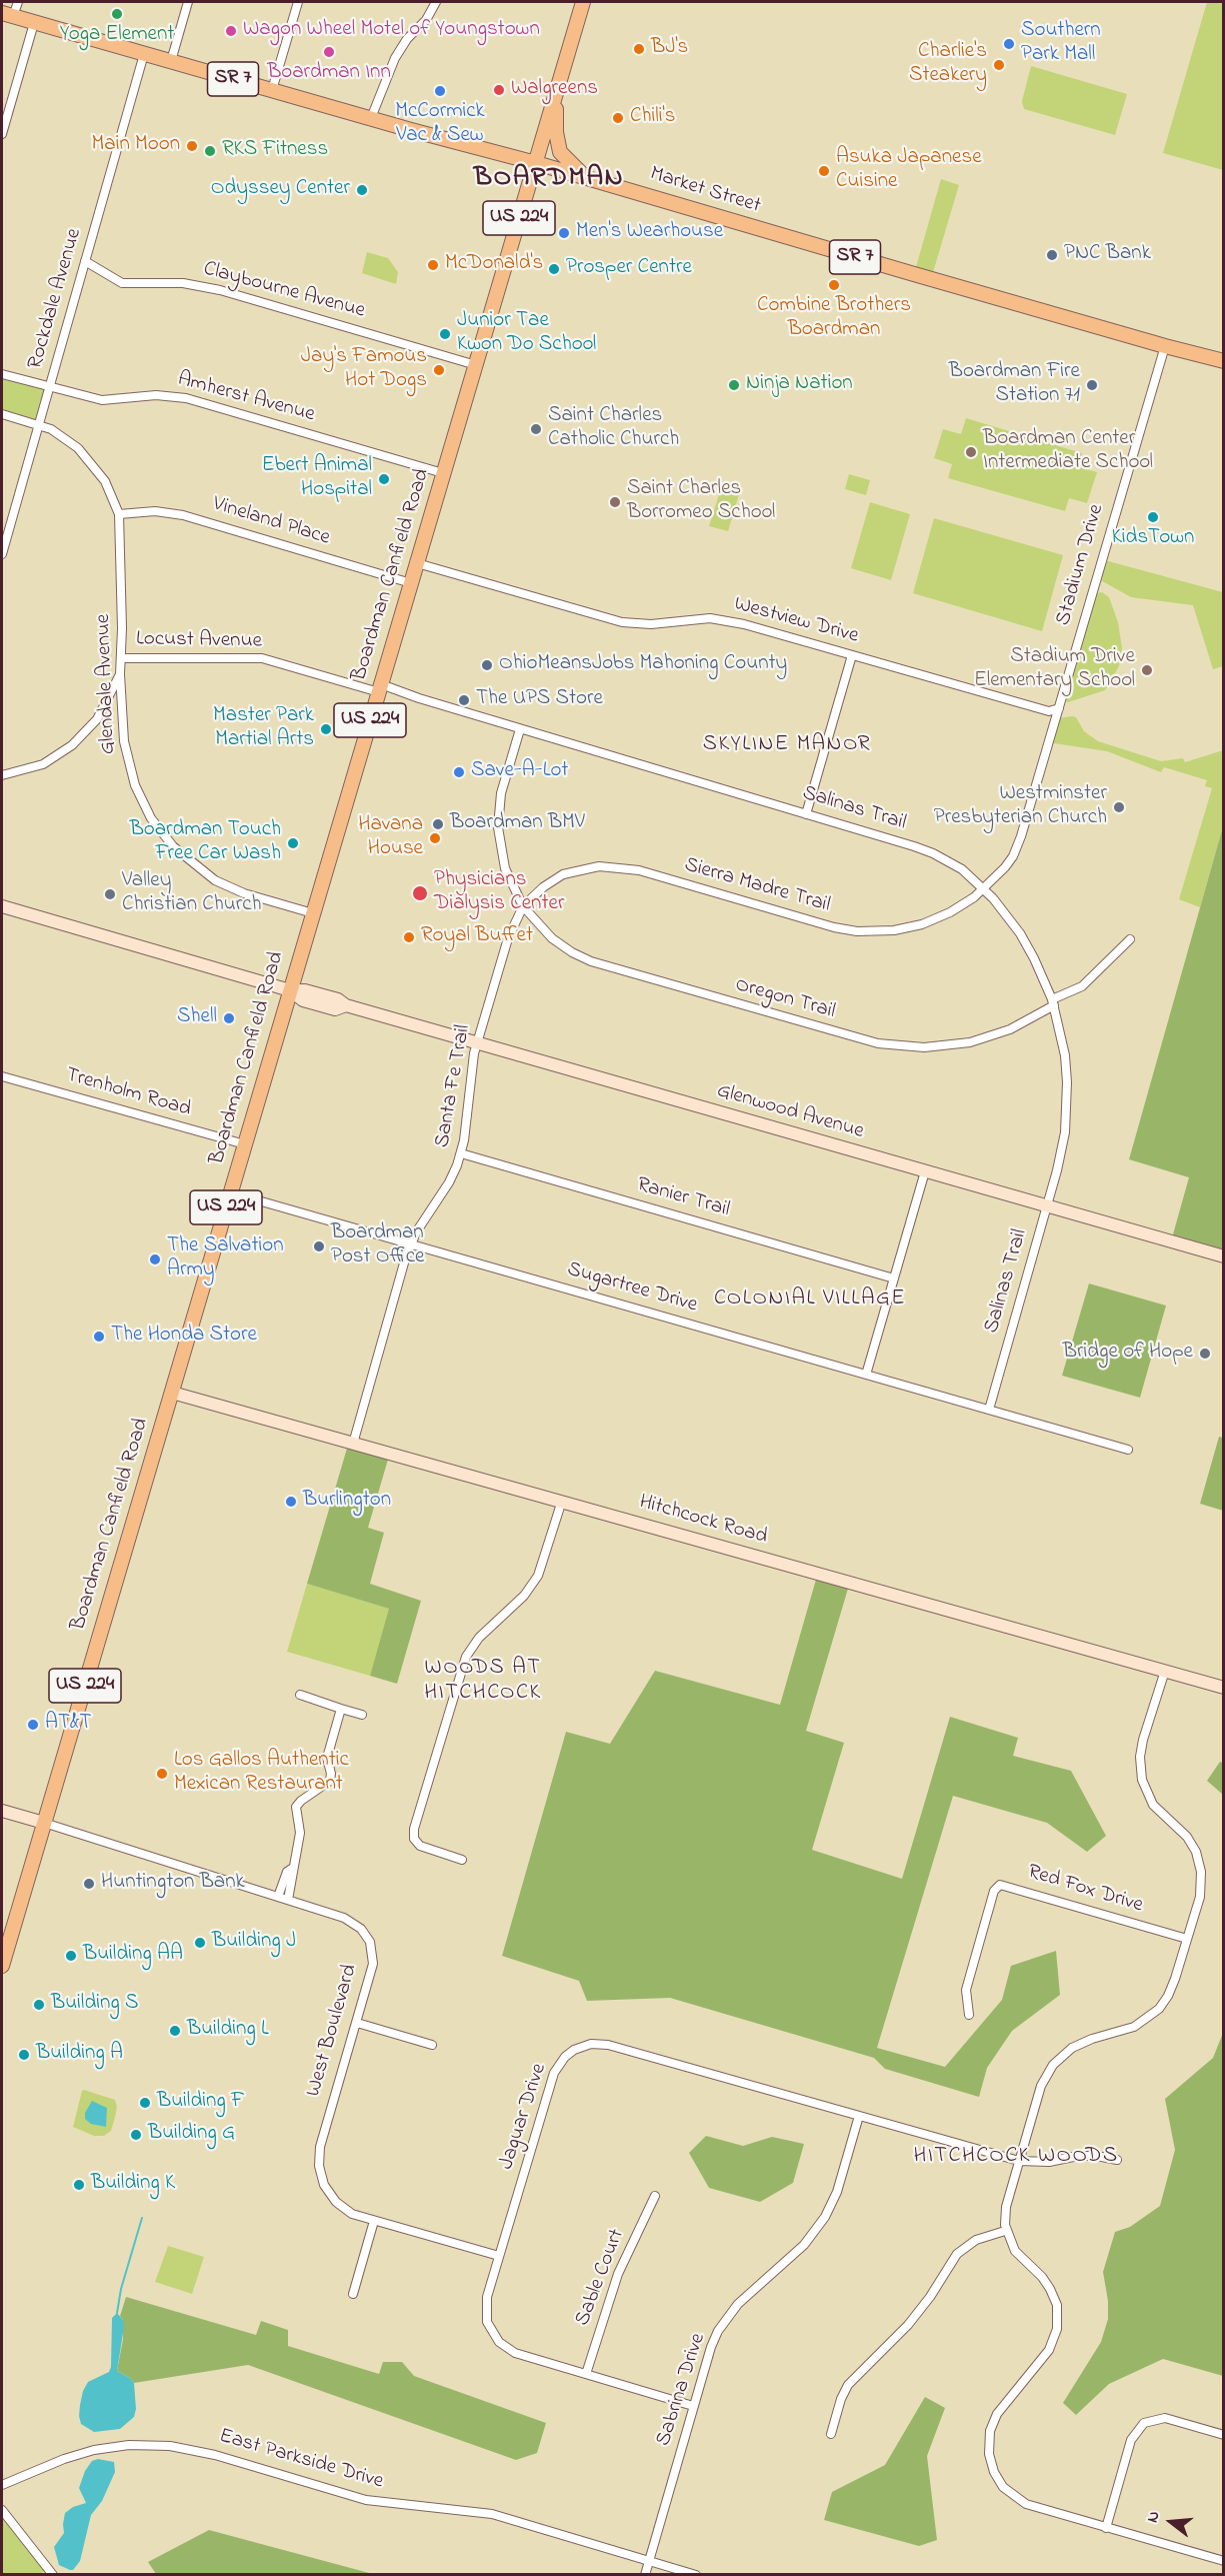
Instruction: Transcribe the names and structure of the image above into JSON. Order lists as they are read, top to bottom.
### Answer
{
  "streets": {
    "main road": [
      "SR 7",
      "Market Street",
      "US 224",
      "Boardman Canfield Road"
    ],
    "street": [
      "Claybourne Avenue",
      "Rockdale Avenue",
      "Amherst Avenue",
      "Vineland Place",
      "Stadium Drive",
      "Westview Drive",
      "Locust Avenue",
      "Glendale Avenue",
      "Salinas Trail",
      "Sierra Madre Trail",
      "Oregon Trail",
      "Santa Fe Trail",
      "Trenholm Road",
      "Glenwood Avenue",
      "Ranier Trail",
      "Sugartree Drive",
      "Hitchcock Road",
      "Red Fox Drive",
      "West Boulevard",
      "Jaguar Drive",
      "Sable Court",
      "Sabrina Drive",
      "East Parkside Drive"
    ]
  },
  "crossings": [
    ["Market Street", "US 224"],
    ["Market Street", "Rockdale Avenue"],
    ["Market Street", "Stadium Drive"],
    ["Market Street", "Boardman Canfield Road"],
    ["US 224", "Boardman Canfield Road"],
    ["Claybourne Avenue", "Rockdale Avenue"],
    ["Claybourne Avenue", "Boardman Canfield Road"],
    ["Rockdale Avenue", "Amherst Avenue"],
    ["Rockdale Avenue", "Glendale Avenue"],
    ["Amherst Avenue", "Boardman Canfield Road"],
    ["Vineland Place", "Boardman Canfield Road"],
    ["Vineland Place", "Glendale Avenue"],
    ["Stadium Drive", "Westview Drive"],
    ["Stadium Drive", "Salinas Trail"],
    ["Stadium Drive", "Sierra Madre Trail"],
    ["Boardman Canfield Road", "Westview Drive"],
    ["Boardman Canfield Road", "Locust Avenue"],
    ["Boardman Canfield Road", "Glendale Avenue"],
    ["Boardman Canfield Road", "Salinas Trail"],
    ["Boardman Canfield Road", "Trenholm Road"],
    ["Boardman Canfield Road", "Glenwood Avenue"],
    ["Boardman Canfield Road", "Sugartree Drive"],
    ["Boardman Canfield Road", "Hitchcock Road"],
    ["Boardman Canfield Road", "West Boulevard"],
    ["Locust Avenue", "Glendale Avenue"],
    ["Locust Avenue", "Salinas Trail"],
    ["Salinas Trail", "Sierra Madre Trail"],
    ["Salinas Trail", "Oregon Trail"],
    ["Salinas Trail", "Glenwood Avenue"],
    ["Salinas Trail", "Sugartree Drive"],
    ["Sierra Madre Trail", "Oregon Trail"],
    ["Sierra Madre Trail", "Santa Fe Trail"],
    ["Oregon Trail", "Santa Fe Trail"],
    ["Santa Fe Trail", "Glenwood Avenue"],
    ["Santa Fe Trail", "Ranier Trail"],
    ["Santa Fe Trail", "Sugartree Drive"],
    ["Santa Fe Trail", "Hitchcock Road"],
    ["West Boulevard", "Jaguar Drive"],
    ["Jaguar Drive", "Sable Court"],
    ["Jaguar Drive", "Sabrina Drive"],
    ["Sabrina Drive", "East Parkside Drive"]
  ],
  "districts": [
    "BOARDMAN",
    "SKYLINE MANOR",
    "COLONIAL VILLAGE",
    "WOODS AT HITCHCOCK",
    "HITCHCOCK WOODS"
  ],
  "places": [
    "Yoga Element",
    "Wagon Wheel Motel of Youngstown",
    "Southern Park Mall",
    "BJ's",
    "Boardman Inn",
    "Charlie's Steakery",
    "Walgreens",
    "McCormick Vac & Sew",
    "Chili's",
    "Main Moon",
    "RKS Fitness",
    "Asuka Japanese Cuisine",
    "Odyssey Center",
    "Men's Wearhouse",
    "PNC Bank",
    "McDonald's",
    "Prosper Centre",
    "Combine Brothers Boardman",
    "Junior Tae Kwon Do School",
    "Jay's Famous Hot Dogs",
    "Ninja Nation",
    "Boardman Fire Station 71",
    "Saint Charles Catholic Church",
    "Boardman Center Intermediate School",
    "Ebert Animal Hospital",
    "Saint Charles Borromeo School",
    "KidsTown",
    "OhioMeansJobs Mahoning County",
    "Stadium Drive Elementary School",
    "The UPS Store",
    "Master Park Martial Arts",
    "Save-A-Lot",
    "Westminster Presbyterian Church",
    "Boardman BMV",
    "Havana House",
    "Boardman Touch Free Car Wash",
    "Physicians Dialysis Center",
    "Valley Christian Church",
    "Royal Buffet",
    "Shell",
    "Boardman Post Office",
    "The Salvation Army",
    "The Honda Store",
    "Bridge of Hope",
    "Burlington",
    "AT&T",
    "Los Gallos Authentic Mexican Restaurant",
    "Huntington Bank",
    "Building J",
    "Building AA",
    "Building S",
    "Building L",
    "Building A",
    "Building F",
    "Building G",
    "Building K"
  ],
  "north": "left"
}
